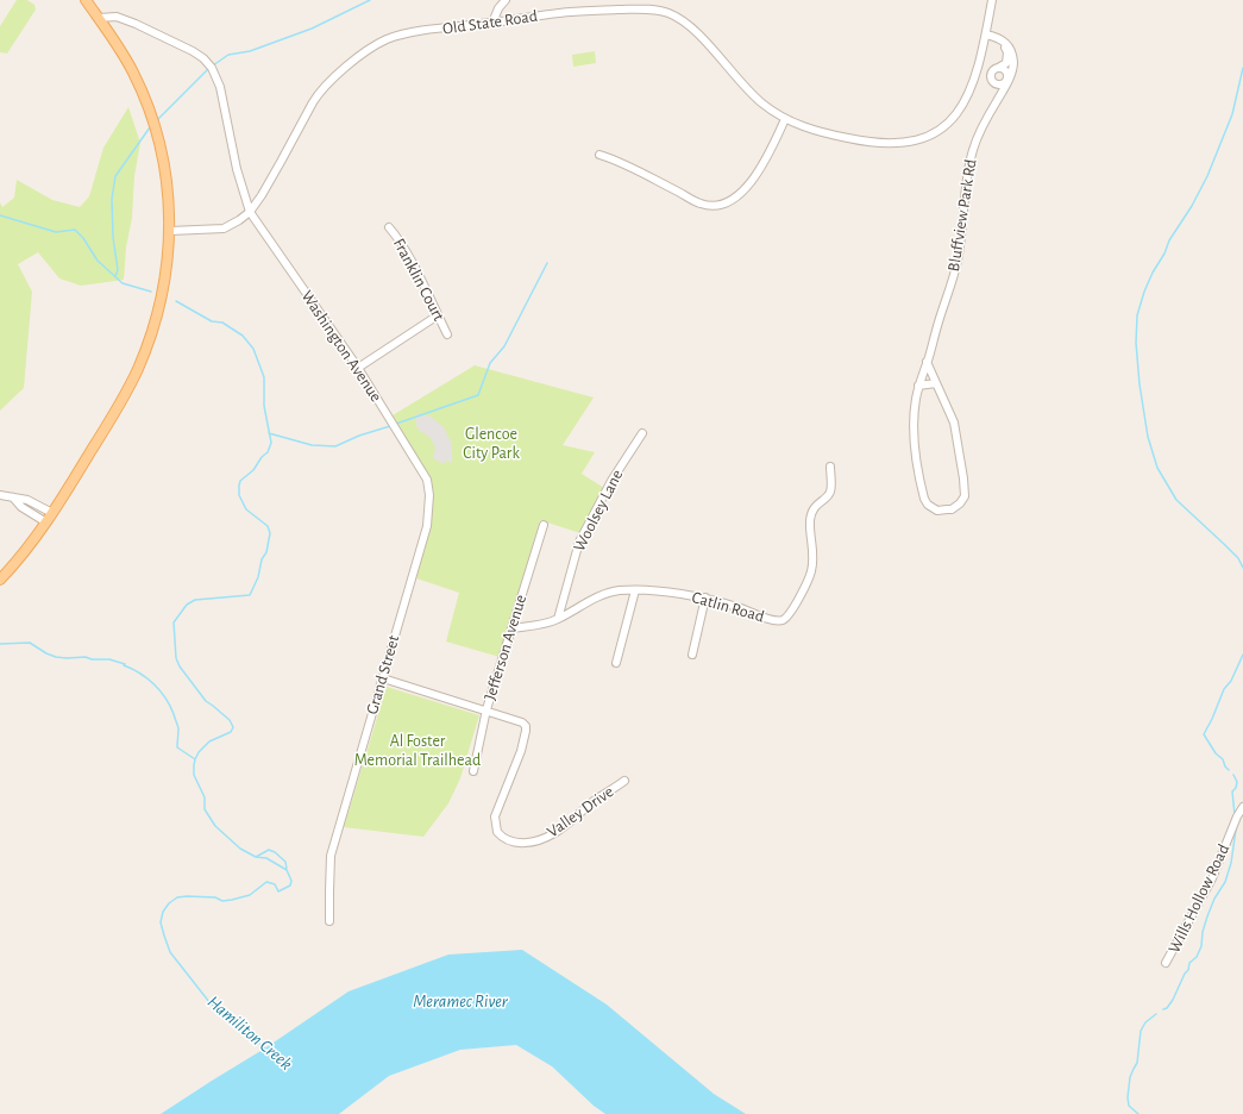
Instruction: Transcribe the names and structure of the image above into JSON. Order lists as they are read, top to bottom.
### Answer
{
  "streets": {
    "street": [
      "Old State Road",
      "Bluffview Park Rd",
      "Franklin Court",
      "Washington Avenue",
      "Woolsey Lane",
      "Catlin Road",
      "Jefferson Avenue",
      "Grand Street",
      "Valley Drive",
      "Wills Hollow Road"
    ]
  },
  "crossings": [
    ["Old State Road", "Bluffview Park Rd"],
    ["Old State Road", "Washington Avenue"],
    ["Washington Avenue", "Grand Street"],
    ["Woolsey Lane", "Catlin Road"],
    ["Catlin Road", "Jefferson Avenue"],
    ["Jefferson Avenue", "Valley Drive"]
  ],
  "water": ["Meramec River", "Hamiliton Creek"],
  "parks": ["Glencoe City Park", "Al Foster Memorial Trailhead"]
}
